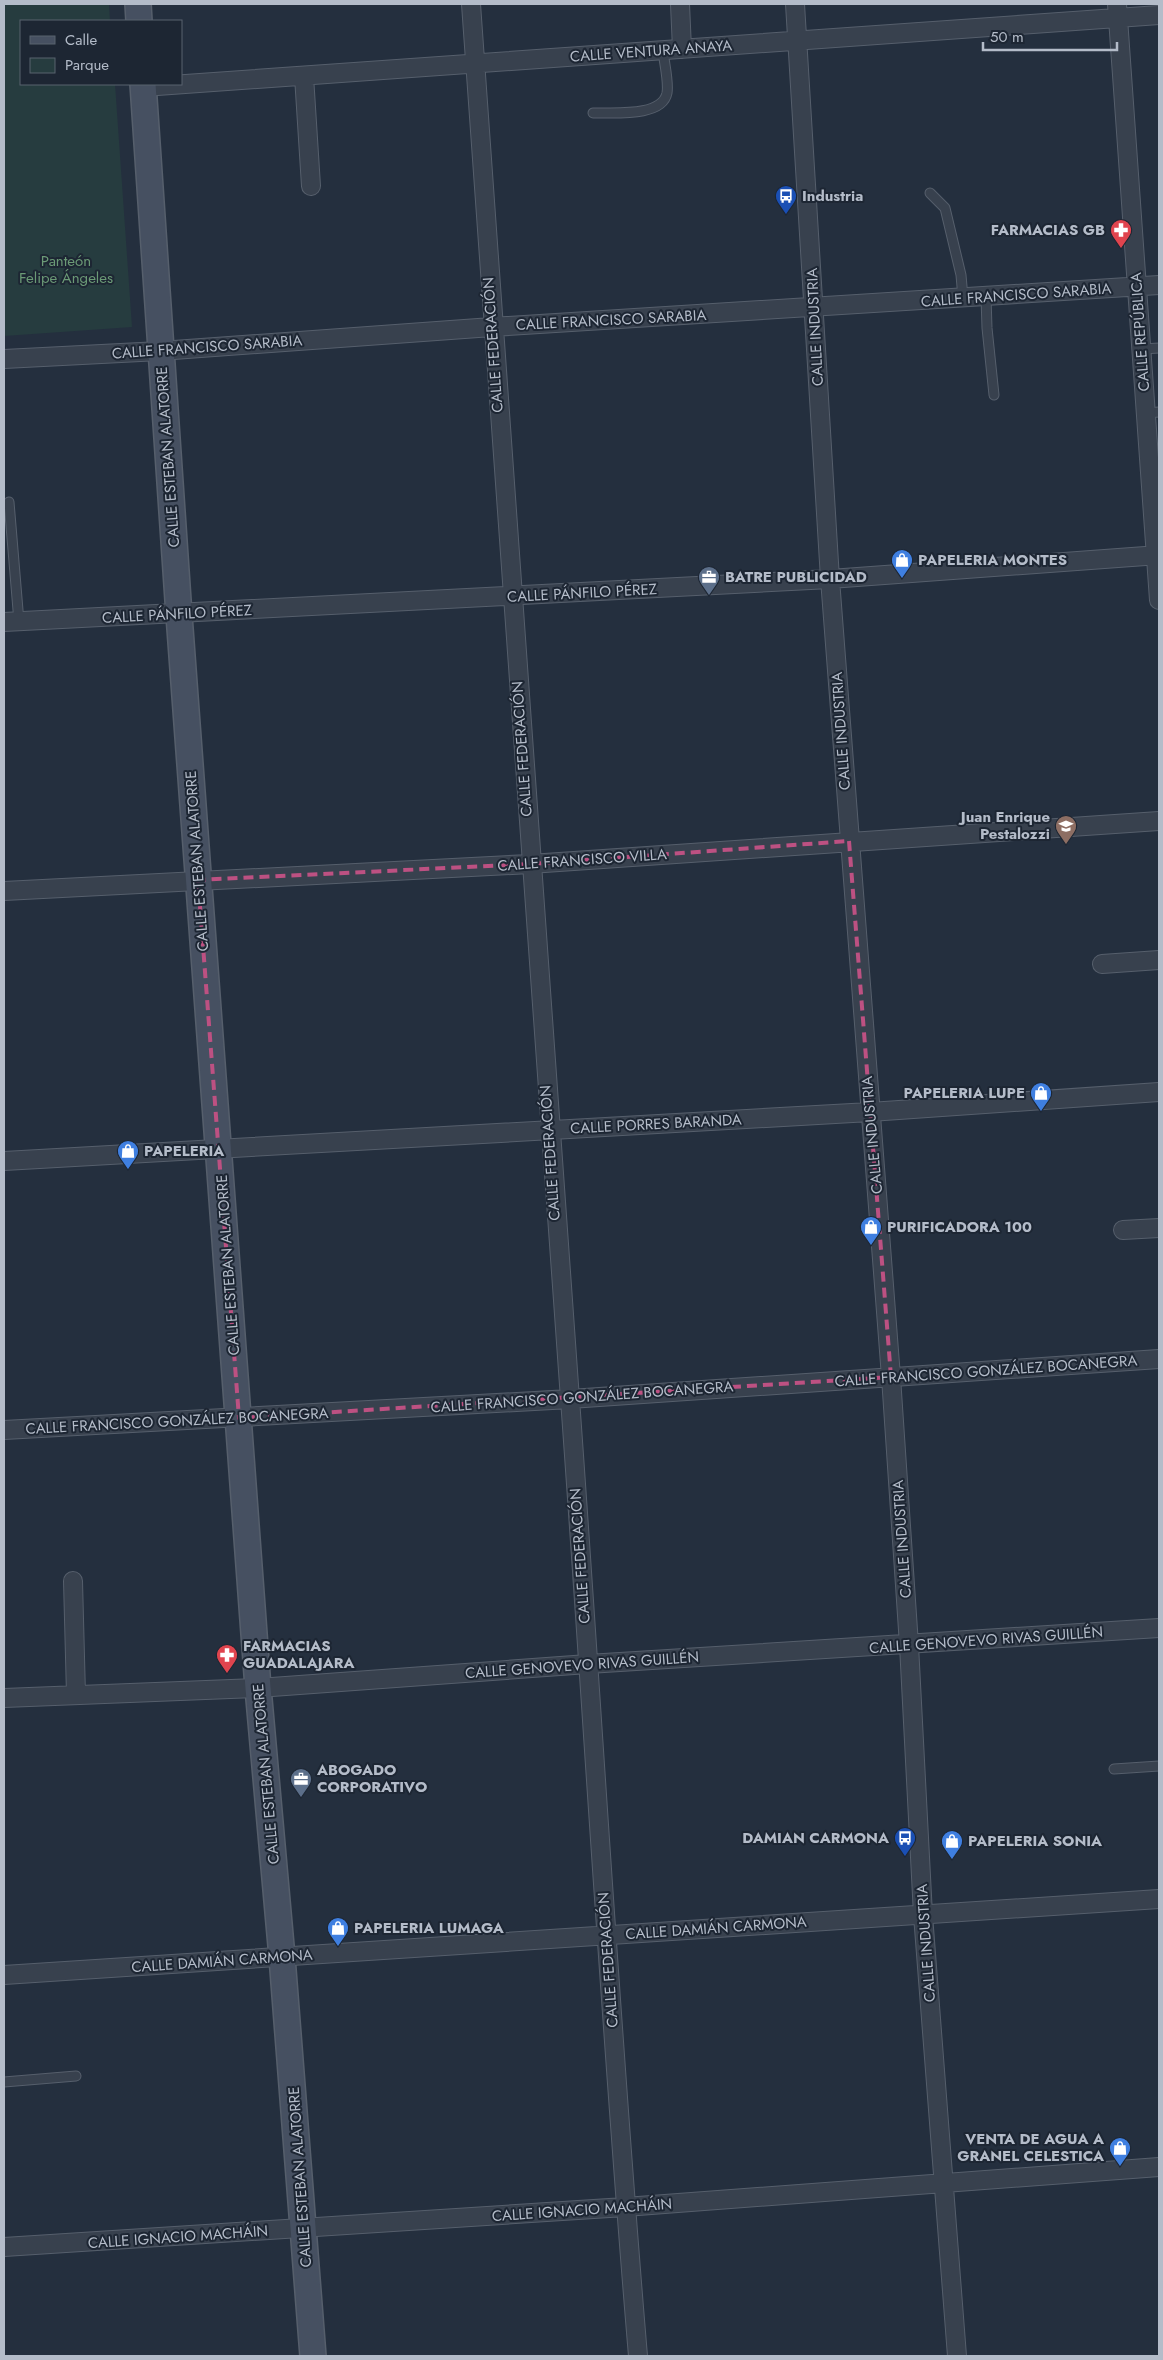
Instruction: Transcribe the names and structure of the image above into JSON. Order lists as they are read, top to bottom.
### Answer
{
  "streets": {
    "street": [
      "CALLE VENTURA ANAYA",
      "CALLE FRANCISCO SARABIA",
      "CALLE INDUSTRIA",
      "CALLE REPÚBLICA",
      "CALLE FEDERACIÓN",
      "CALLE ESTEBAN ALATORRE",
      "CALLE PÁNFILO PÉREZ",
      "CALLE FRANCISCO VILLA",
      "CALLE PORRES BARANDA",
      "CALLE FRANCISCO GONZÁLEZ BOCANEGRA",
      "CALLE GENOVEVO RIVAS GUILLÉN",
      "CALLE DAMIÁN CARMONA",
      "CALLE IGNACIO MACHÁIN"
    ]
  },
  "crossings": [
    ["CALLE VENTURA ANAYA", "CALLE INDUSTRIA"],
    ["CALLE VENTURA ANAYA", "CALLE REPÚBLICA"],
    ["CALLE VENTURA ANAYA", "CALLE FEDERACIÓN"],
    ["CALLE FRANCISCO SARABIA", "CALLE INDUSTRIA"],
    ["CALLE FRANCISCO SARABIA", "CALLE REPÚBLICA"],
    ["CALLE FRANCISCO SARABIA", "CALLE FEDERACIÓN"],
    ["CALLE FRANCISCO SARABIA", "CALLE ESTEBAN ALATORRE"],
    ["CALLE INDUSTRIA", "CALLE PÁNFILO PÉREZ"],
    ["CALLE INDUSTRIA", "CALLE FRANCISCO VILLA"],
    ["CALLE INDUSTRIA", "CALLE PORRES BARANDA"],
    ["CALLE INDUSTRIA", "CALLE FRANCISCO GONZÁLEZ BOCANEGRA"],
    ["CALLE INDUSTRIA", "CALLE GENOVEVO RIVAS GUILLÉN"],
    ["CALLE INDUSTRIA", "CALLE DAMIÁN CARMONA"],
    ["CALLE INDUSTRIA", "CALLE IGNACIO MACHÁIN"],
    ["CALLE REPÚBLICA", "CALLE PÁNFILO PÉREZ"],
    ["CALLE FEDERACIÓN", "CALLE PÁNFILO PÉREZ"],
    ["CALLE FEDERACIÓN", "CALLE FRANCISCO VILLA"],
    ["CALLE FEDERACIÓN", "CALLE PORRES BARANDA"],
    ["CALLE FEDERACIÓN", "CALLE FRANCISCO GONZÁLEZ BOCANEGRA"],
    ["CALLE FEDERACIÓN", "CALLE GENOVEVO RIVAS GUILLÉN"],
    ["CALLE FEDERACIÓN", "CALLE DAMIÁN CARMONA"],
    ["CALLE FEDERACIÓN", "CALLE IGNACIO MACHÁIN"],
    ["CALLE ESTEBAN ALATORRE", "CALLE PÁNFILO PÉREZ"],
    ["CALLE ESTEBAN ALATORRE", "CALLE FRANCISCO VILLA"],
    ["CALLE ESTEBAN ALATORRE", "CALLE PORRES BARANDA"],
    ["CALLE ESTEBAN ALATORRE", "CALLE FRANCISCO GONZÁLEZ BOCANEGRA"],
    ["CALLE ESTEBAN ALATORRE", "CALLE GENOVEVO RIVAS GUILLÉN"],
    ["CALLE ESTEBAN ALATORRE", "CALLE DAMIÁN CARMONA"],
    ["CALLE ESTEBAN ALATORRE", "CALLE IGNACIO MACHÁIN"]
  ],
  "parks": ["Panteón Felipe Ángeles"],
  "places": {
    "bus stop": ["Industria", "DAMIAN CARMONA"],
    "pharmacy": ["FARMACIAS GB", "FARMACIAS GUADALAJARA"],
    "shop": [
      "PAPELERIA MONTES",
      "PAPELERIA LUPE",
      "PAPELERIA",
      "PURIFICADORA 100",
      "PAPELERIA SONIA",
      "PAPELERIA LUMAGA",
      "VENTA DE AGUA A GRANEL CELESTICA"
    ],
    "office": ["BATRE PUBLICIDAD", "ABOGADO CORPORATIVO"],
    "school or university": ["Juan Enrique Pestalozzi"]
  },
  "legend": ["Calle", "Parque"],
  "scale_bar": "50 m"
}
